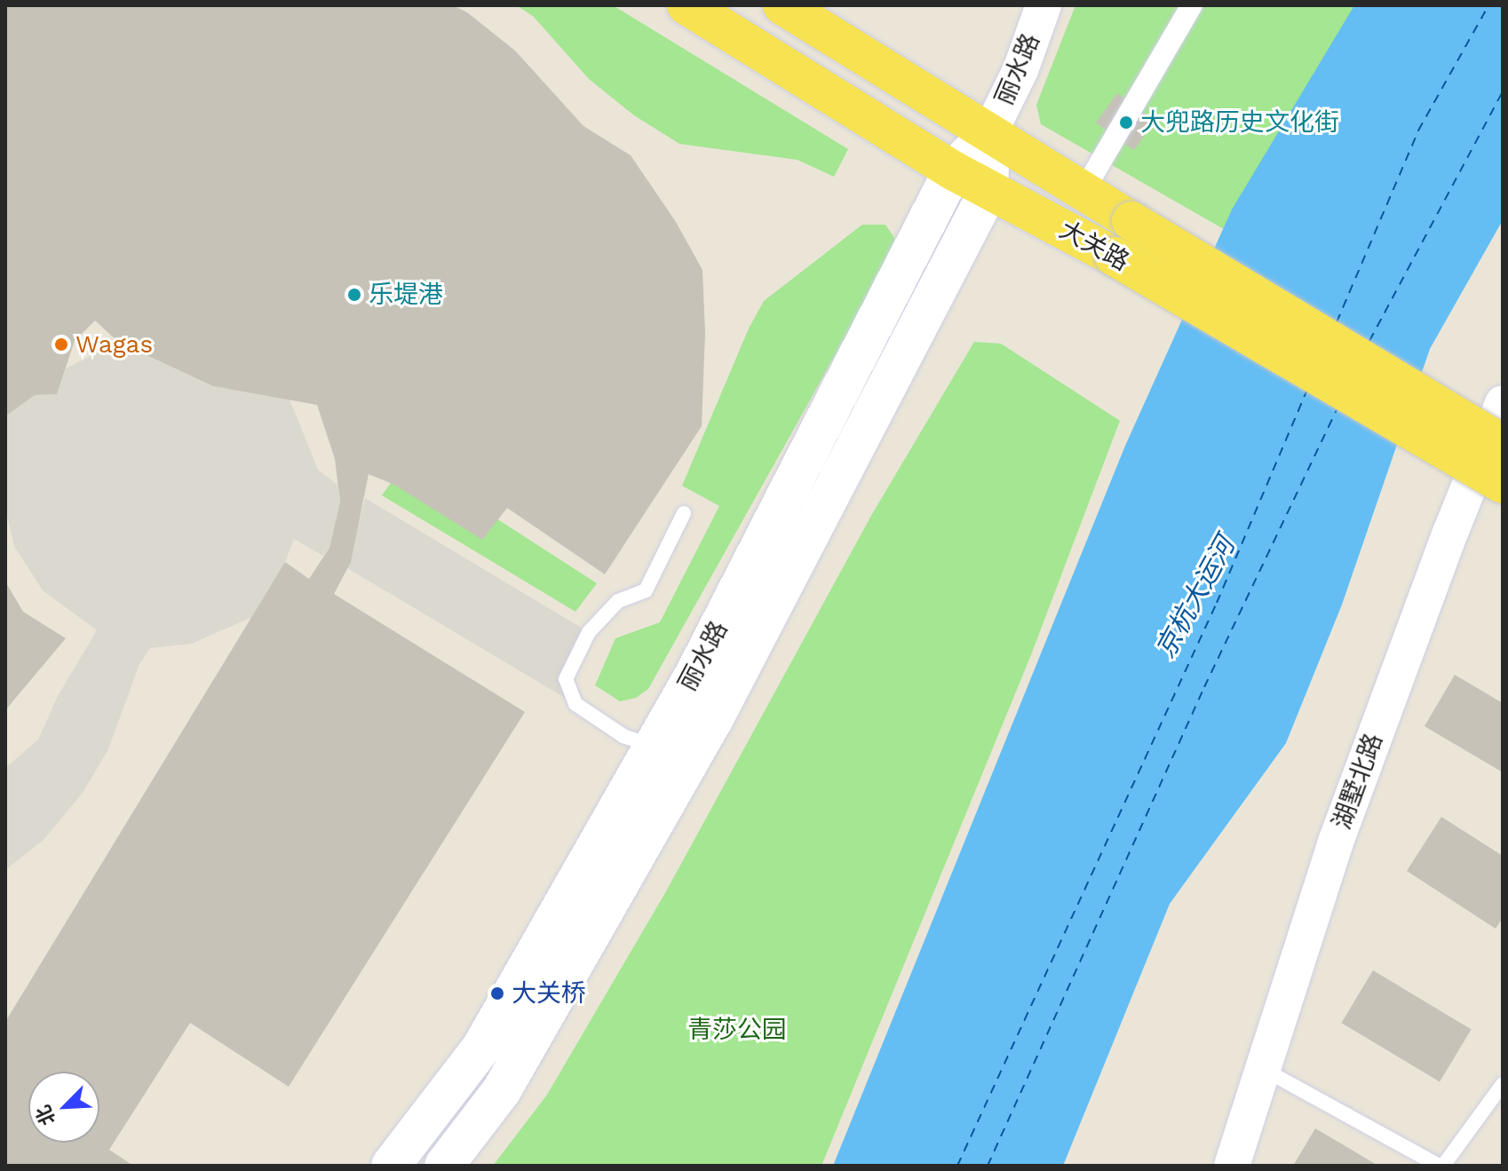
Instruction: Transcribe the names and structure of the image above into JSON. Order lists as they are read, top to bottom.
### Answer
{
  "streets": {
    "main road": ["丽水路", "大关路"],
    "street": ["湖墅北路"]
  },
  "crossings": [
    ["丽水路", "大关路"]
  ],
  "water": ["京杭大运河"],
  "parks": ["青莎公园"],
  "places": [
    "大兜路历史文化街",
    "乐堤港",
    "Wagas",
    "大关桥"
  ],
  "north": "bottom left"
}
